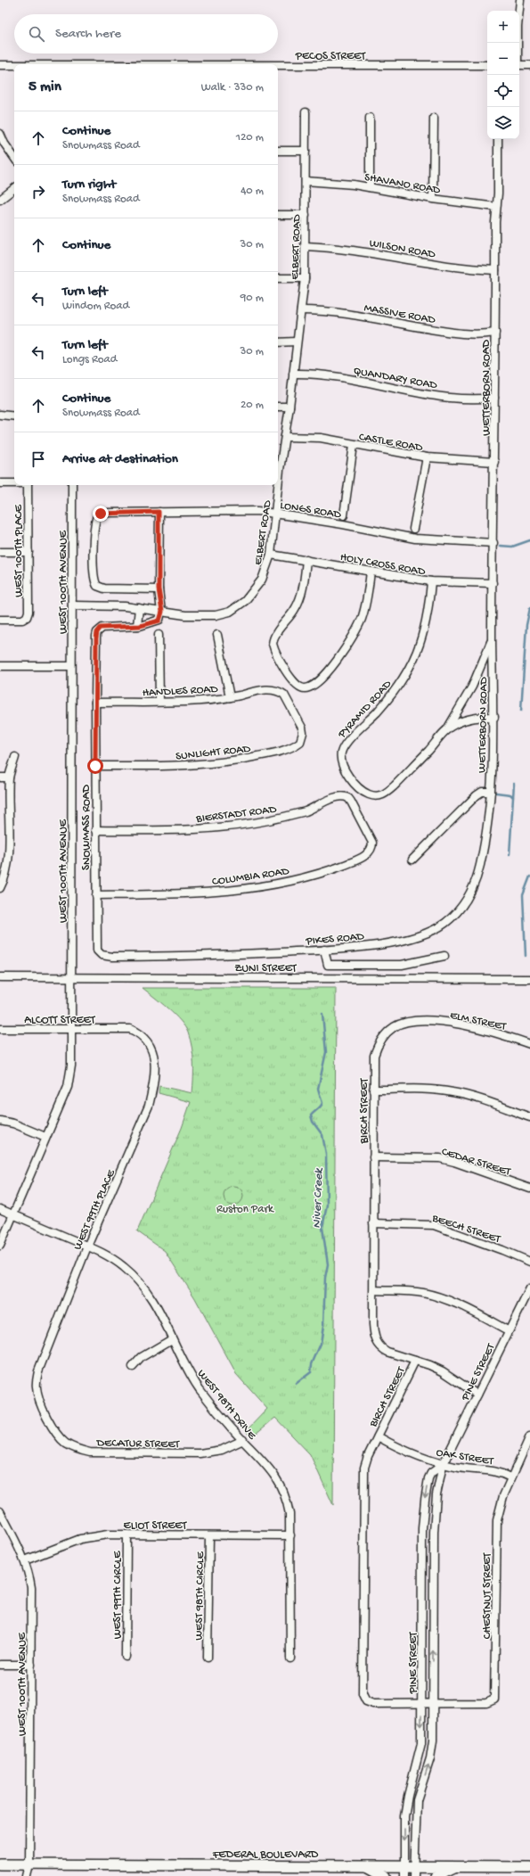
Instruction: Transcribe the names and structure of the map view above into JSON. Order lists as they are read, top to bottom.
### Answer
{
  "streets": {
    "main road": ["FEDERAL BOULEVARD"],
    "street": [
      "PECOS STREET",
      "SHAVANO ROAD",
      "ELBERT ROAD",
      "WILSON ROAD",
      "MASSIVE ROAD",
      "QUANDARY ROAD",
      "WETTERBORN ROAD",
      "CASTLE ROAD",
      "LONGS ROAD",
      "WEST 100TH PLACE",
      "HOLY CROSS ROAD",
      "WEST 100TH AVENUE",
      "HANDLES ROAD",
      "PYRAMID ROAD",
      "SUNLIGHT ROAD",
      "BIERSTADT ROAD",
      "SNOWMASS ROAD",
      "COLUMBIA ROAD",
      "PIKES ROAD",
      "ZUNI STREET",
      "ALCOTT STREET",
      "ELM STREET",
      "BIRCH STREET",
      "CEDAR STREET",
      "WEST 99TH PLACE",
      "BEECH STREET",
      "PINE STREET",
      "WEST 98TH DRIVE",
      "DECATUR STREET",
      "OAK STREET",
      "ELIOT STREET",
      "WEST 99TH CIRCLE",
      "WEST 98TH CIRCLE",
      "CHESTNUT STREET"
    ]
  },
  "crossings": [
    ["SHAVANO ROAD", "ELBERT ROAD"],
    ["SHAVANO ROAD", "WETTERBORN ROAD"],
    ["ELBERT ROAD", "WILSON ROAD"],
    ["ELBERT ROAD", "MASSIVE ROAD"],
    ["ELBERT ROAD", "QUANDARY ROAD"],
    ["ELBERT ROAD", "CASTLE ROAD"],
    ["ELBERT ROAD", "LONGS ROAD"],
    ["ELBERT ROAD", "HOLY CROSS ROAD"],
    ["ELBERT ROAD", "WEST 100TH AVENUE"],
    ["ELBERT ROAD", "SNOWMASS ROAD"],
    ["WILSON ROAD", "WETTERBORN ROAD"],
    ["MASSIVE ROAD", "WETTERBORN ROAD"],
    ["QUANDARY ROAD", "WETTERBORN ROAD"],
    ["WETTERBORN ROAD", "CASTLE ROAD"],
    ["WETTERBORN ROAD", "LONGS ROAD"],
    ["WETTERBORN ROAD", "HOLY CROSS ROAD"],
    ["WETTERBORN ROAD", "PYRAMID ROAD"],
    ["WETTERBORN ROAD", "PIKES ROAD"],
    ["HOLY CROSS ROAD", "PYRAMID ROAD"],
    ["WEST 100TH AVENUE", "ZUNI STREET"],
    ["WEST 100TH AVENUE", "ALCOTT STREET"],
    ["WEST 100TH AVENUE", "WEST 98TH DRIVE"],
    ["WEST 100TH AVENUE", "ELIOT STREET"],
    ["WEST 100TH AVENUE", "FEDERAL BOULEVARD"],
    ["HANDLES ROAD", "SUNLIGHT ROAD"],
    ["HANDLES ROAD", "SNOWMASS ROAD"],
    ["SUNLIGHT ROAD", "SNOWMASS ROAD"],
    ["BIERSTADT ROAD", "SNOWMASS ROAD"],
    ["BIERSTADT ROAD", "COLUMBIA ROAD"],
    ["SNOWMASS ROAD", "COLUMBIA ROAD"],
    ["SNOWMASS ROAD", "PIKES ROAD"],
    ["ALCOTT STREET", "WEST 99TH PLACE"],
    ["ELM STREET", "BIRCH STREET"],
    ["BIRCH STREET", "CEDAR STREET"],
    ["BIRCH STREET", "BEECH STREET"],
    ["BIRCH STREET", "PINE STREET"],
    ["BIRCH STREET", "OAK STREET"],
    ["BIRCH STREET", "CHESTNUT STREET"],
    ["WEST 99TH PLACE", "WEST 98TH DRIVE"],
    ["WEST 99TH PLACE", "DECATUR STREET"],
    ["PINE STREET", "OAK STREET"],
    ["PINE STREET", "CHESTNUT STREET"],
    ["PINE STREET", "FEDERAL BOULEVARD"],
    ["WEST 98TH DRIVE", "DECATUR STREET"],
    ["WEST 98TH DRIVE", "ELIOT STREET"],
    ["OAK STREET", "CHESTNUT STREET"],
    ["ELIOT STREET", "WEST 99TH CIRCLE"],
    ["ELIOT STREET", "WEST 98TH CIRCLE"]
  ],
  "water": ["Niver Creek"],
  "parks": ["Ruston Park"],
  "page": {
    "map_buttons": ["+", "−"],
    "search": "Search here",
    "heading": ["5 min", "Walk · 330 m"],
    "list": [
      ["Continue", "Snowmass Road", "120 m"],
      ["Turn right", "Snowmass Road", "40 m"],
      ["Continue", "30 m"],
      ["Turn left", "Windom Road", "90 m"],
      ["Turn left", "Longs Road", "30 m"],
      ["Continue", "Snowmass Road", "20 m"],
      "Arrive at destination"
    ]
  }
}
